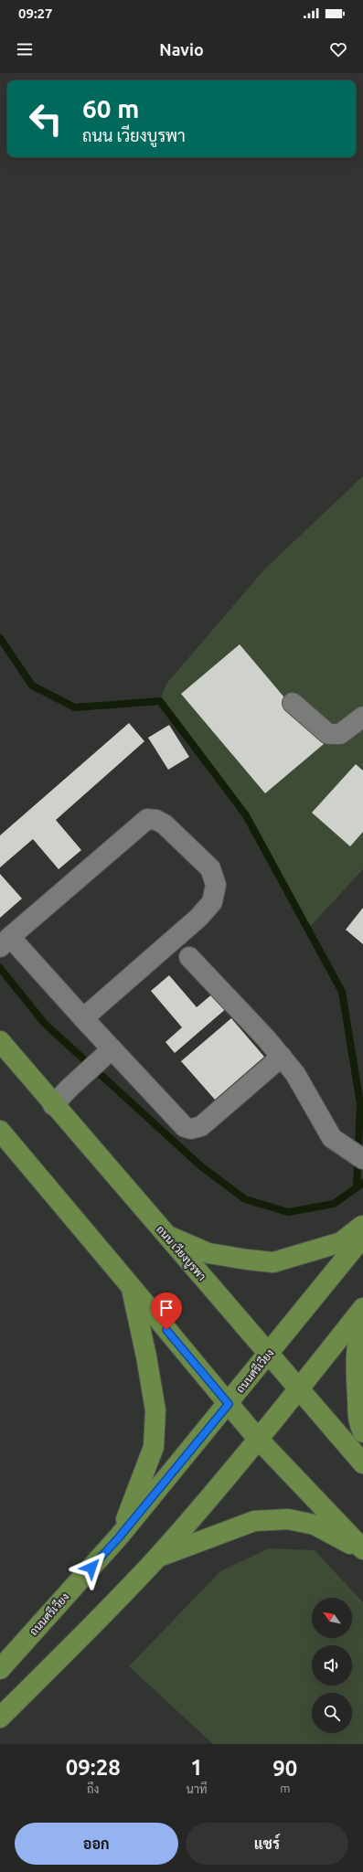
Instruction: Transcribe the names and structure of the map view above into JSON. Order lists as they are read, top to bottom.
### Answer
{
  "streets": {
    "main road": ["ถนน เวียงบูรพา", "ถนนศรีเวียง"]
  },
  "crossings": [
    ["ถนน เวียงบูรพา", "ถนนศรีเวียง"]
  ],
  "north": "top left",
  "page": {
    "status": "09:27",
    "header": "Navio",
    "turn": ["60 m", "ถนน เวียงบูรพา"],
    "eta": [
      "09:28",
      "ถึง",
      "1",
      "นาที",
      "90",
      "m"
    ],
    "buttons": ["ออก", "แชร์"]
  }
}
